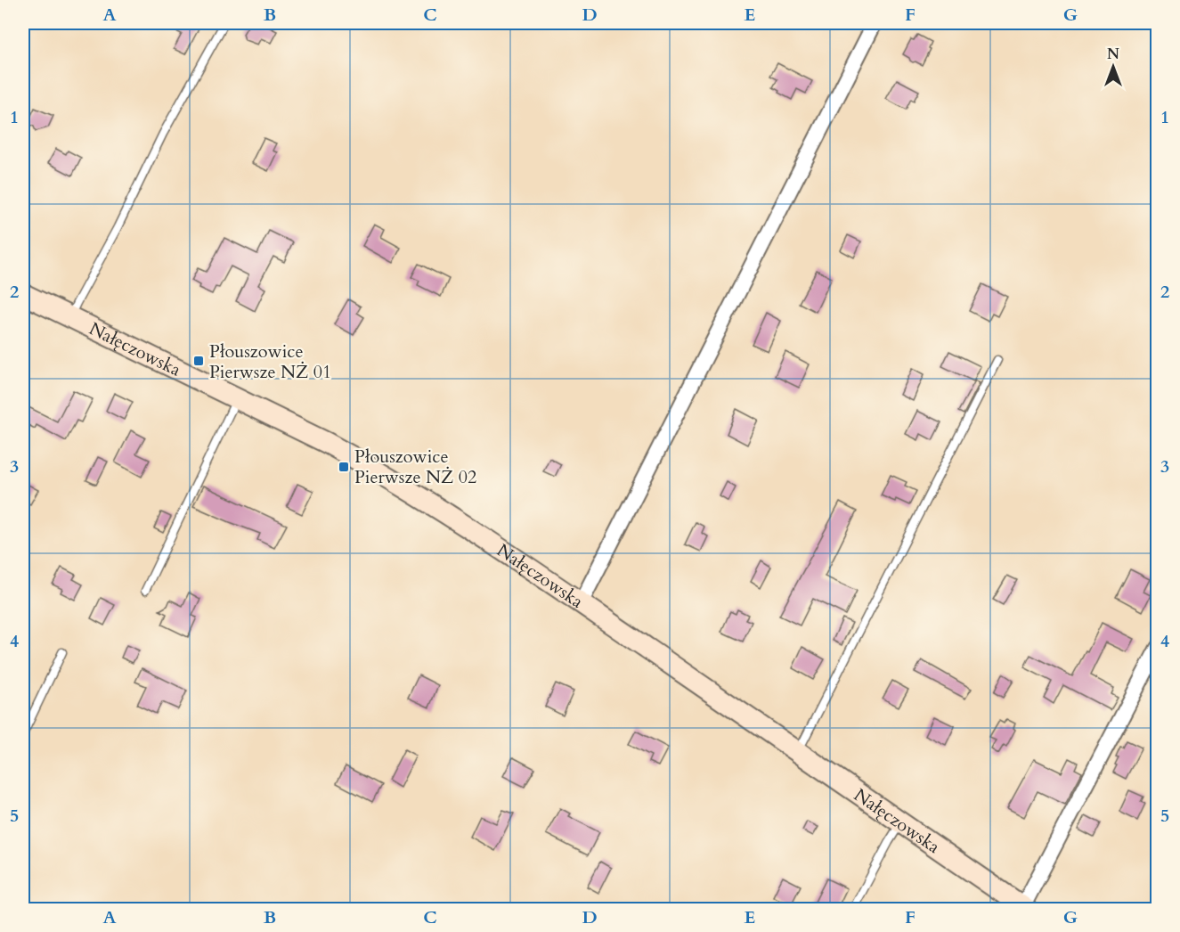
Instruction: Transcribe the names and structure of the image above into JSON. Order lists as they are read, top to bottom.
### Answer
{
  "streets": {
    "main road": ["Nałęczowska"]
  },
  "places": {
    "transit": ["Płouszowice Pierwsze NŻ 01", "Płouszowice Pierwsze NŻ 02"]
  },
  "north": "top",
  "grid": {
    "columns": [
      "A",
      "B",
      "C",
      "D",
      "E",
      "F",
      "G"
    ],
    "rows": [
      "1",
      "2",
      "3",
      "4",
      "5"
    ]
  }
}
